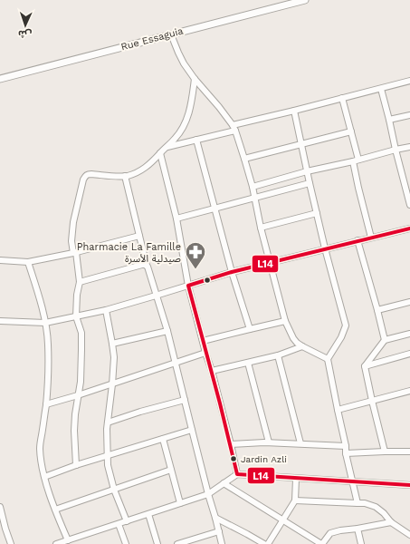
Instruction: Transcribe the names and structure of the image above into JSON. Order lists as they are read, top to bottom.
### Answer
{
  "streets": {
    "street": ["Rue Essaguia"]
  },
  "places": {
    "pharmacy": ["Pharmacie La Famille صيدلية الأسرة"],
    "other": ["Jardin Azli"]
  },
  "lines": ["transit line L14"],
  "north": "bottom"
}
